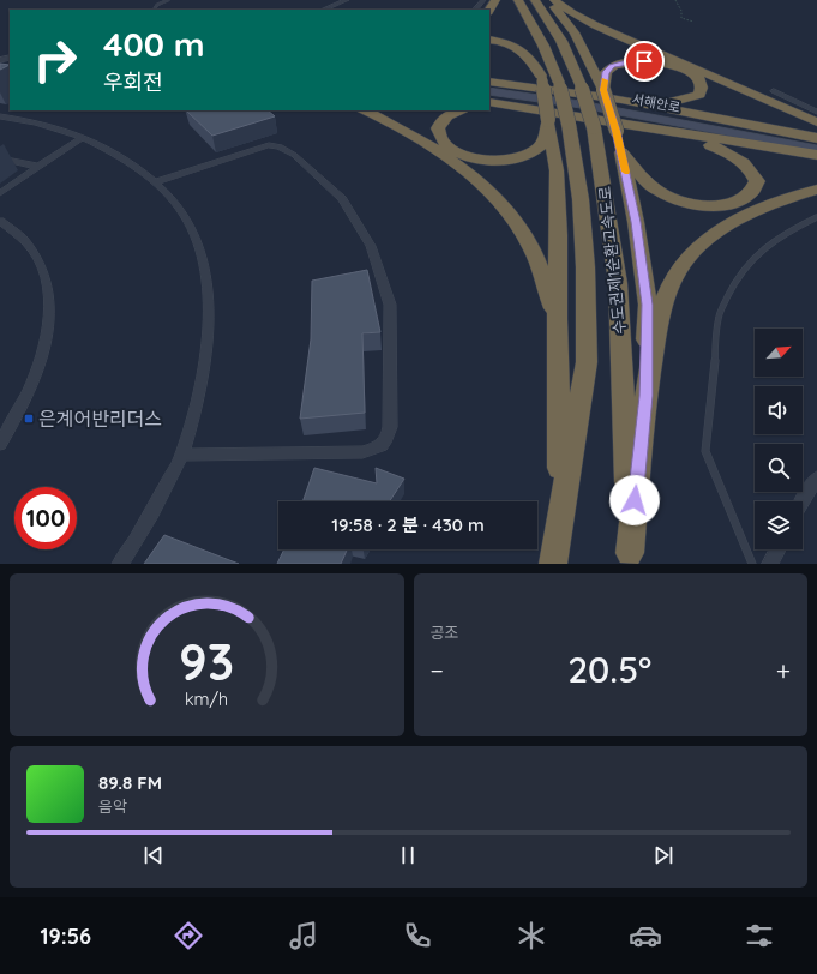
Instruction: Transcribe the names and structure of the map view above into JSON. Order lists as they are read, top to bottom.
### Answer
{
  "streets": {
    "highway": ["수도권제1순환고속도로"],
    "main road": ["서해안로"]
  },
  "places": {
    "transit": ["은계어반리더스"]
  },
  "north": "top right",
  "page": {
    "turn": ["400 m", "우회전"],
    "limit": "100",
    "trip": "19:58 · 2 분 · 430 m",
    "tile": "공조",
    "heat": ["−", "20.5°", "+"],
    "song": ["89.8 FM", "음악"],
    "tabs": "19:56",
    "gauge": ["93", "km/h"]
  }
}
